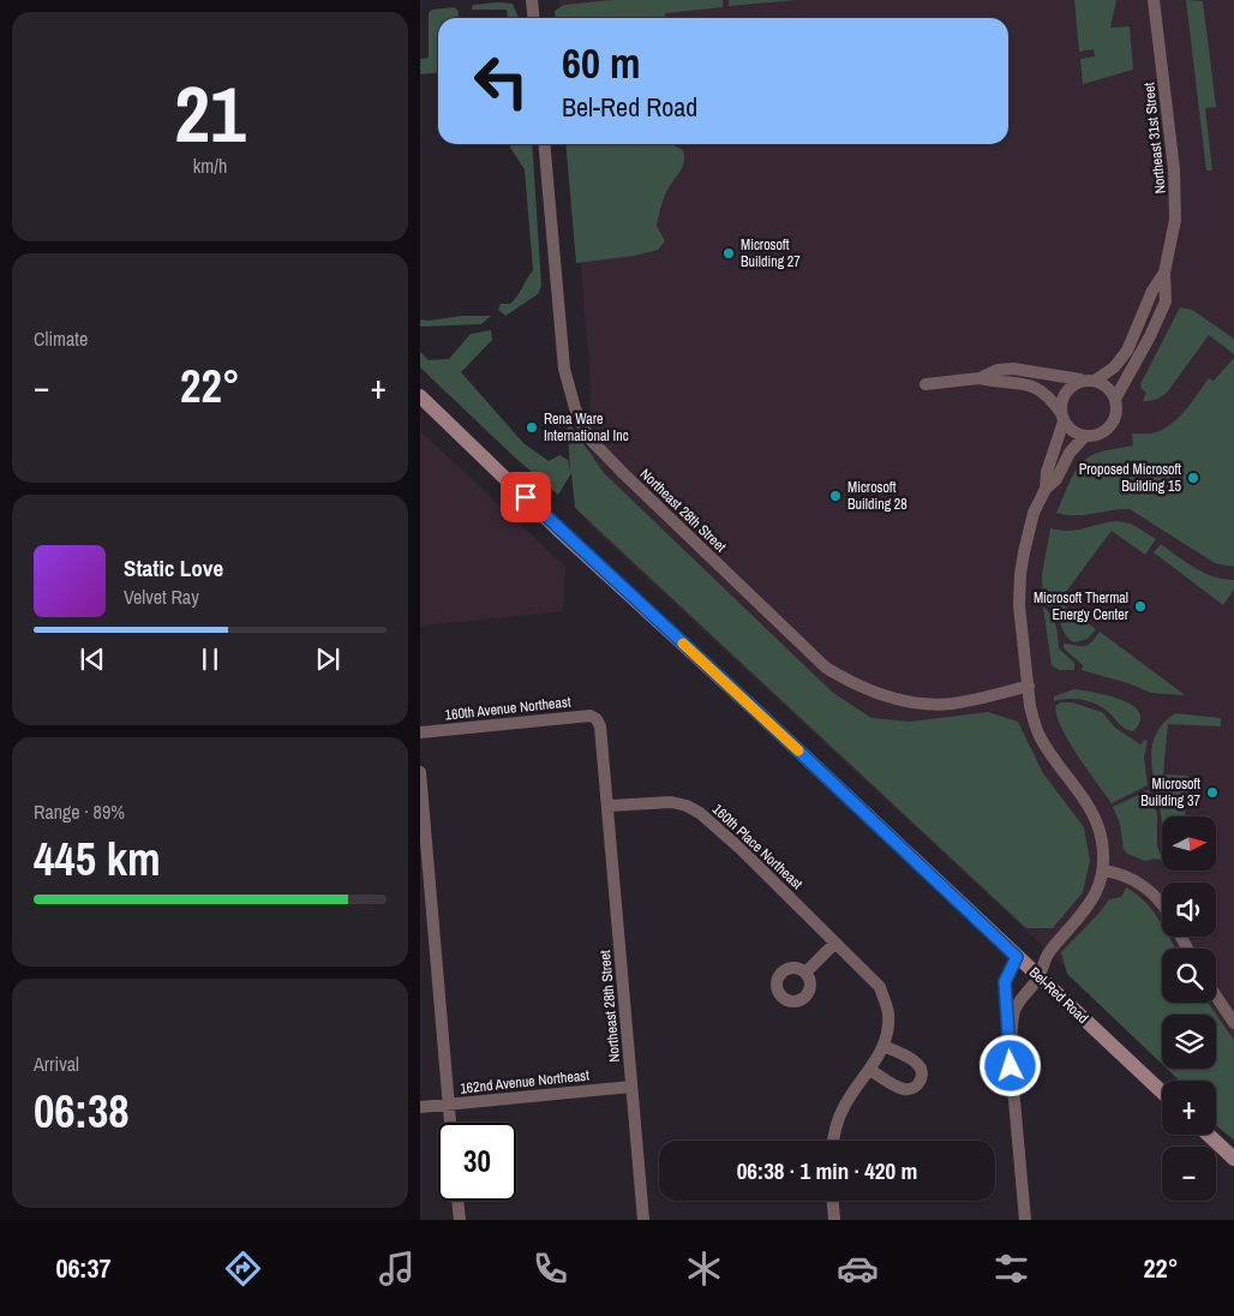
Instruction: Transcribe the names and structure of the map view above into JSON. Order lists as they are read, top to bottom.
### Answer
{
  "streets": {
    "main road": ["Bel-Red Road"],
    "street": [
      "Northeast 31st Street",
      "Northeast 28th Street",
      "160th Avenue Northeast",
      "160th Place Northeast",
      "162nd Avenue Northeast"
    ]
  },
  "crossings": [
    ["Northeast 28th Street", "160th Avenue Northeast"],
    ["Northeast 28th Street", "160th Place Northeast"],
    ["Northeast 28th Street", "162nd Avenue Northeast"]
  ],
  "places": [
    "Microsoft Building 27",
    "Rena Ware International Inc",
    "Proposed Microsoft Building 15",
    "Microsoft Building 28",
    "Microsoft Thermal Energy Center",
    "Microsoft Building 37"
  ],
  "north": "right",
  "page": {
    "tile": [
      ["21", "km/h"],
      "Climate",
      ["Range · 89%", "445 km"],
      ["Arrival", "06:38"]
    ],
    "turn": ["60 m", "Bel-Red Road"],
    "heat": ["−", "22°", "+"],
    "song": ["Static Love", "Velvet Ray"],
    "map_buttons": ["+", "−"],
    "limit": "30",
    "trip": "06:38 · 1 min · 420 m",
    "tabs": ["06:37", "22°"]
  }
}
